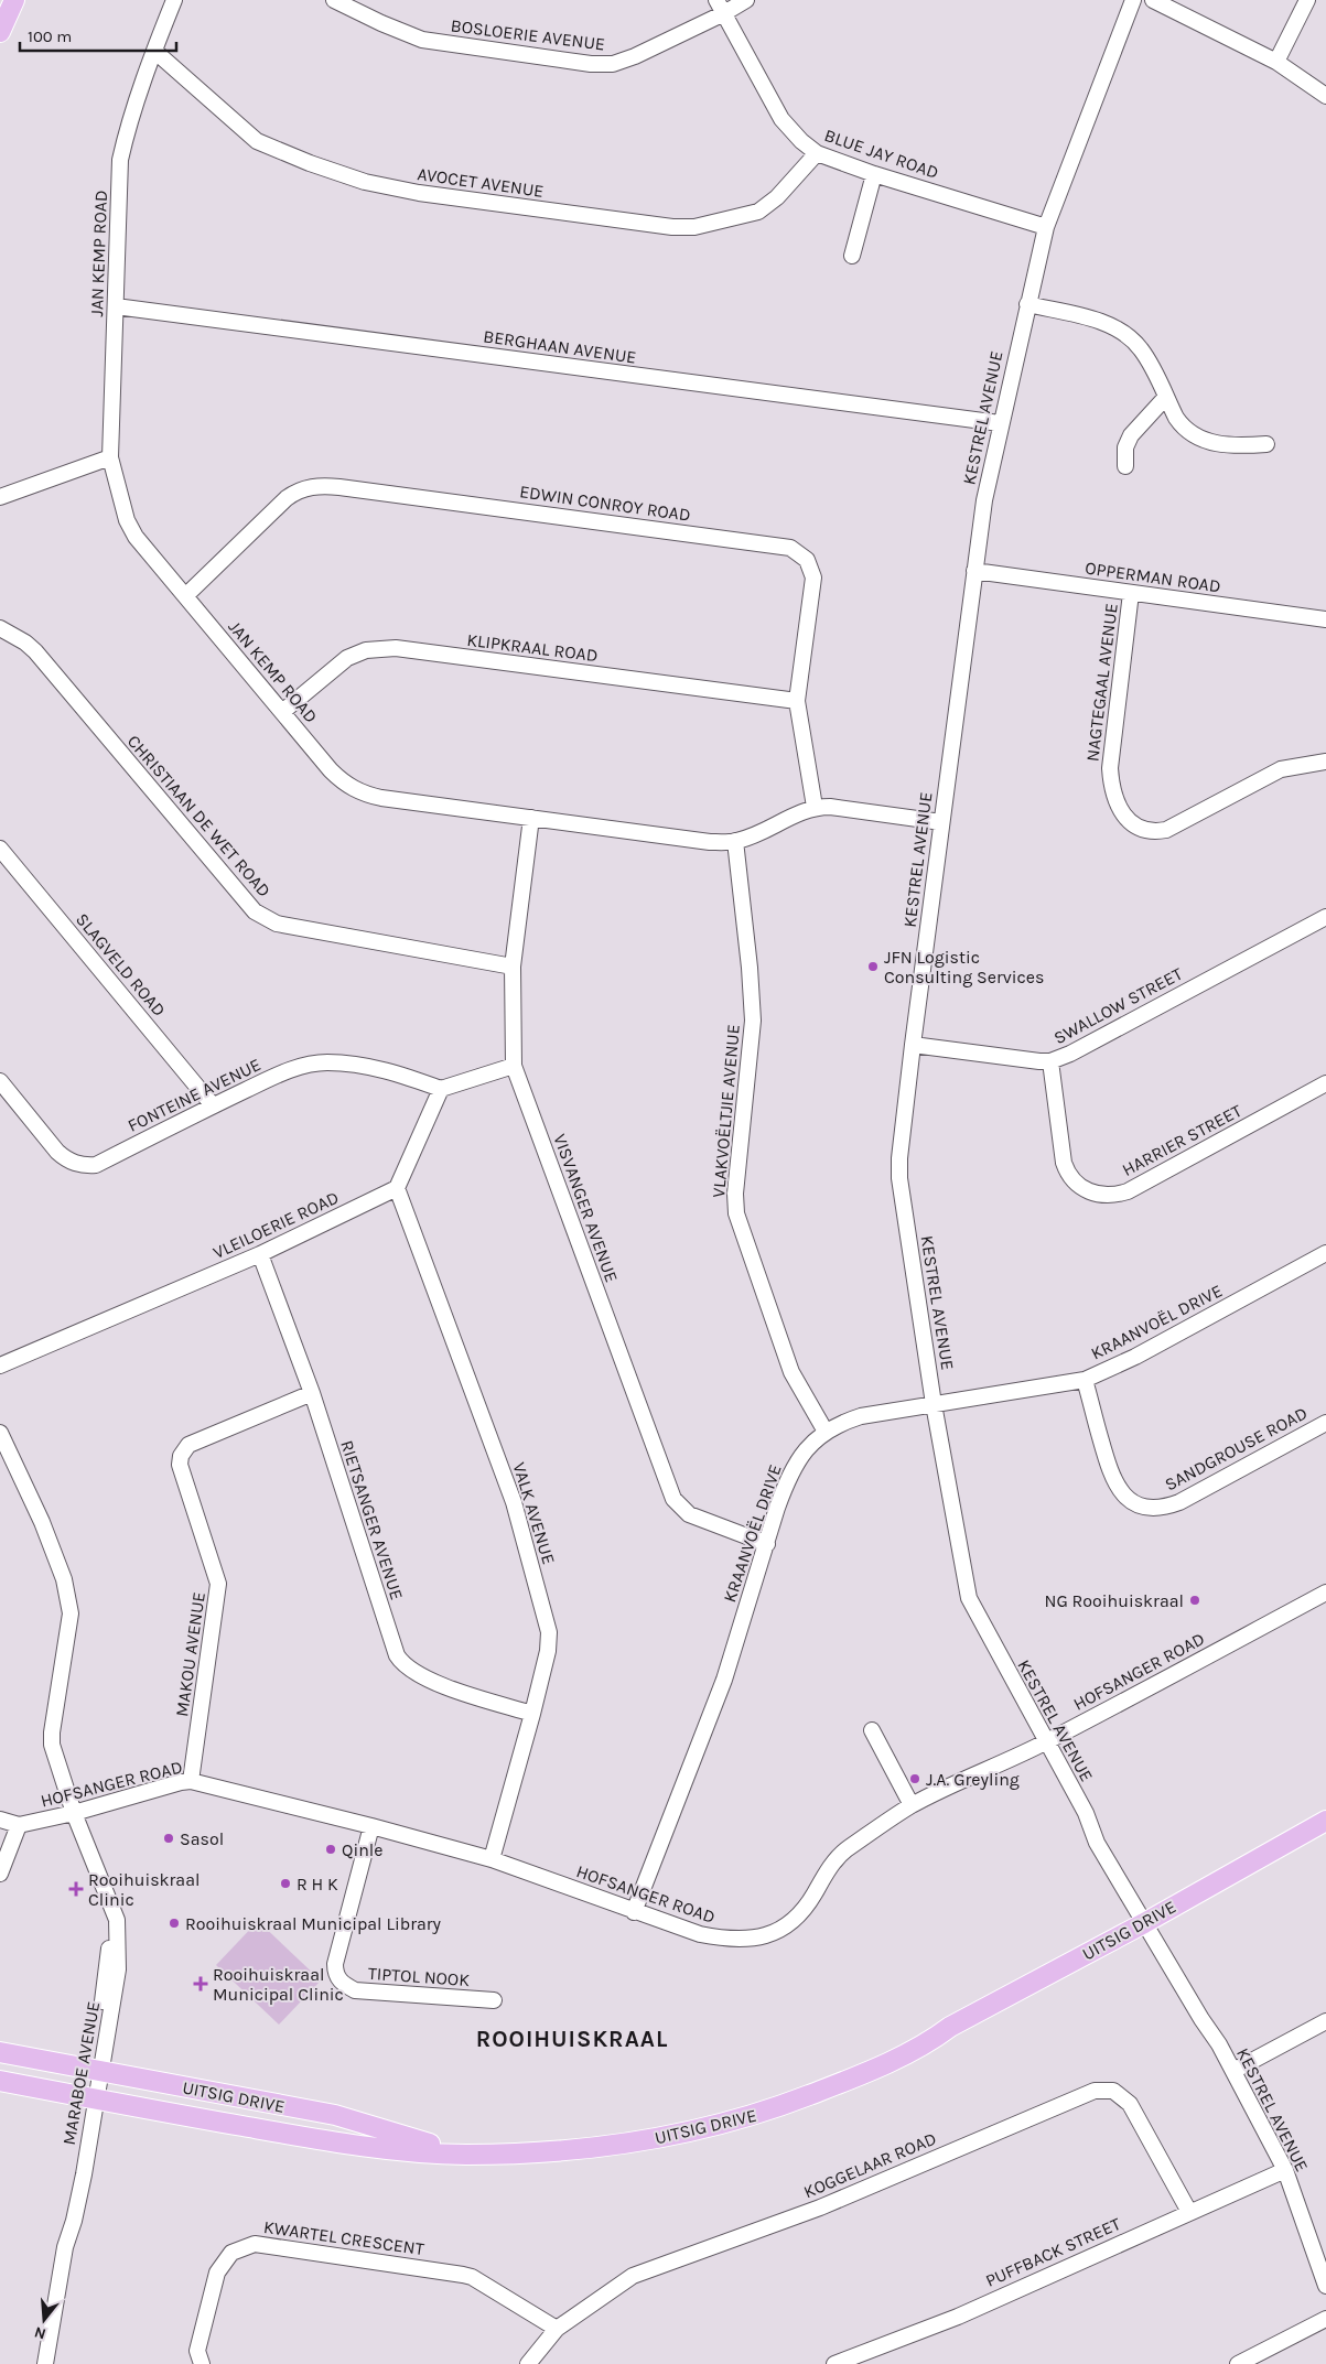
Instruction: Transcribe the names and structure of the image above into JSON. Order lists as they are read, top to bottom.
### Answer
{
  "streets": {
    "main road": ["UITSIG DRIVE"],
    "street": [
      "BOSLOERIE AVENUE",
      "BLUE JAY ROAD",
      "AVOCET AVENUE",
      "JAN KEMP ROAD",
      "BERGHAAN AVENUE",
      "KESTREL AVENUE",
      "EDWIN CONROY ROAD",
      "OPPERMAN ROAD",
      "KLIPKRAAL ROAD",
      "NAGTEGAAL AVENUE",
      "CHRISTIAAN DE WET ROAD",
      "SLAGVELD ROAD",
      "SWALLOW STREET",
      "FONTEINE AVENUE",
      "VLAKVOËLTJIE AVENUE",
      "HARRIER STREET",
      "VISVANGER AVENUE",
      "VLEILOERIE ROAD",
      "KRAANVOËL DRIVE",
      "SANDGROUSE ROAD",
      "VALK AVENUE",
      "RIETSANGER AVENUE",
      "MAKOU AVENUE",
      "HOFSANGER ROAD",
      "TIPTOL NOOK",
      "MARABOE AVENUE",
      "KOGGELAAR ROAD",
      "KWARTEL CRESCENT",
      "PUFFBACK STREET"
    ]
  },
  "crossings": [
    ["BOSLOERIE AVENUE", "BLUE JAY ROAD"],
    ["BLUE JAY ROAD", "AVOCET AVENUE"],
    ["BLUE JAY ROAD", "KESTREL AVENUE"],
    ["AVOCET AVENUE", "JAN KEMP ROAD"],
    ["JAN KEMP ROAD", "BERGHAAN AVENUE"],
    ["JAN KEMP ROAD", "KESTREL AVENUE"],
    ["JAN KEMP ROAD", "EDWIN CONROY ROAD"],
    ["JAN KEMP ROAD", "KLIPKRAAL ROAD"],
    ["JAN KEMP ROAD", "VLAKVOËLTJIE AVENUE"],
    ["JAN KEMP ROAD", "VISVANGER AVENUE"],
    ["BERGHAAN AVENUE", "KESTREL AVENUE"],
    ["KESTREL AVENUE", "OPPERMAN ROAD"],
    ["KESTREL AVENUE", "SWALLOW STREET"],
    ["KESTREL AVENUE", "KRAANVOËL DRIVE"],
    ["KESTREL AVENUE", "HOFSANGER ROAD"],
    ["KESTREL AVENUE", "UITSIG DRIVE"],
    ["KESTREL AVENUE", "PUFFBACK STREET"],
    ["EDWIN CONROY ROAD", "KLIPKRAAL ROAD"],
    ["OPPERMAN ROAD", "NAGTEGAAL AVENUE"],
    ["CHRISTIAAN DE WET ROAD", "VISVANGER AVENUE"],
    ["SLAGVELD ROAD", "FONTEINE AVENUE"],
    ["SWALLOW STREET", "HARRIER STREET"],
    ["VLAKVOËLTJIE AVENUE", "KRAANVOËL DRIVE"],
    ["VISVANGER AVENUE", "KRAANVOËL DRIVE"],
    ["VLEILOERIE ROAD", "VALK AVENUE"],
    ["VLEILOERIE ROAD", "RIETSANGER AVENUE"],
    ["KRAANVOËL DRIVE", "SANDGROUSE ROAD"],
    ["KRAANVOËL DRIVE", "HOFSANGER ROAD"],
    ["VALK AVENUE", "RIETSANGER AVENUE"],
    ["VALK AVENUE", "HOFSANGER ROAD"],
    ["RIETSANGER AVENUE", "MAKOU AVENUE"],
    ["MAKOU AVENUE", "HOFSANGER ROAD"],
    ["HOFSANGER ROAD", "TIPTOL NOOK"],
    ["HOFSANGER ROAD", "MARABOE AVENUE"],
    ["UITSIG DRIVE", "MARABOE AVENUE"],
    ["KOGGELAAR ROAD", "KWARTEL CRESCENT"],
    ["KOGGELAAR ROAD", "PUFFBACK STREET"]
  ],
  "districts": ["ROOIHUISKRAAL"],
  "places": {
    "other": [
      "JFN Logistic Consulting Services",
      "NG Rooihuiskraal",
      "J.A. Greyling",
      "Sasol",
      "Qinle",
      "R H K",
      "Rooihuiskraal Municipal Library"
    ],
    "health": ["Rooihuiskraal Clinic", "Rooihuiskraal Municipal Clinic"]
  },
  "scale_bar": "100 m",
  "north": "bottom"
}
